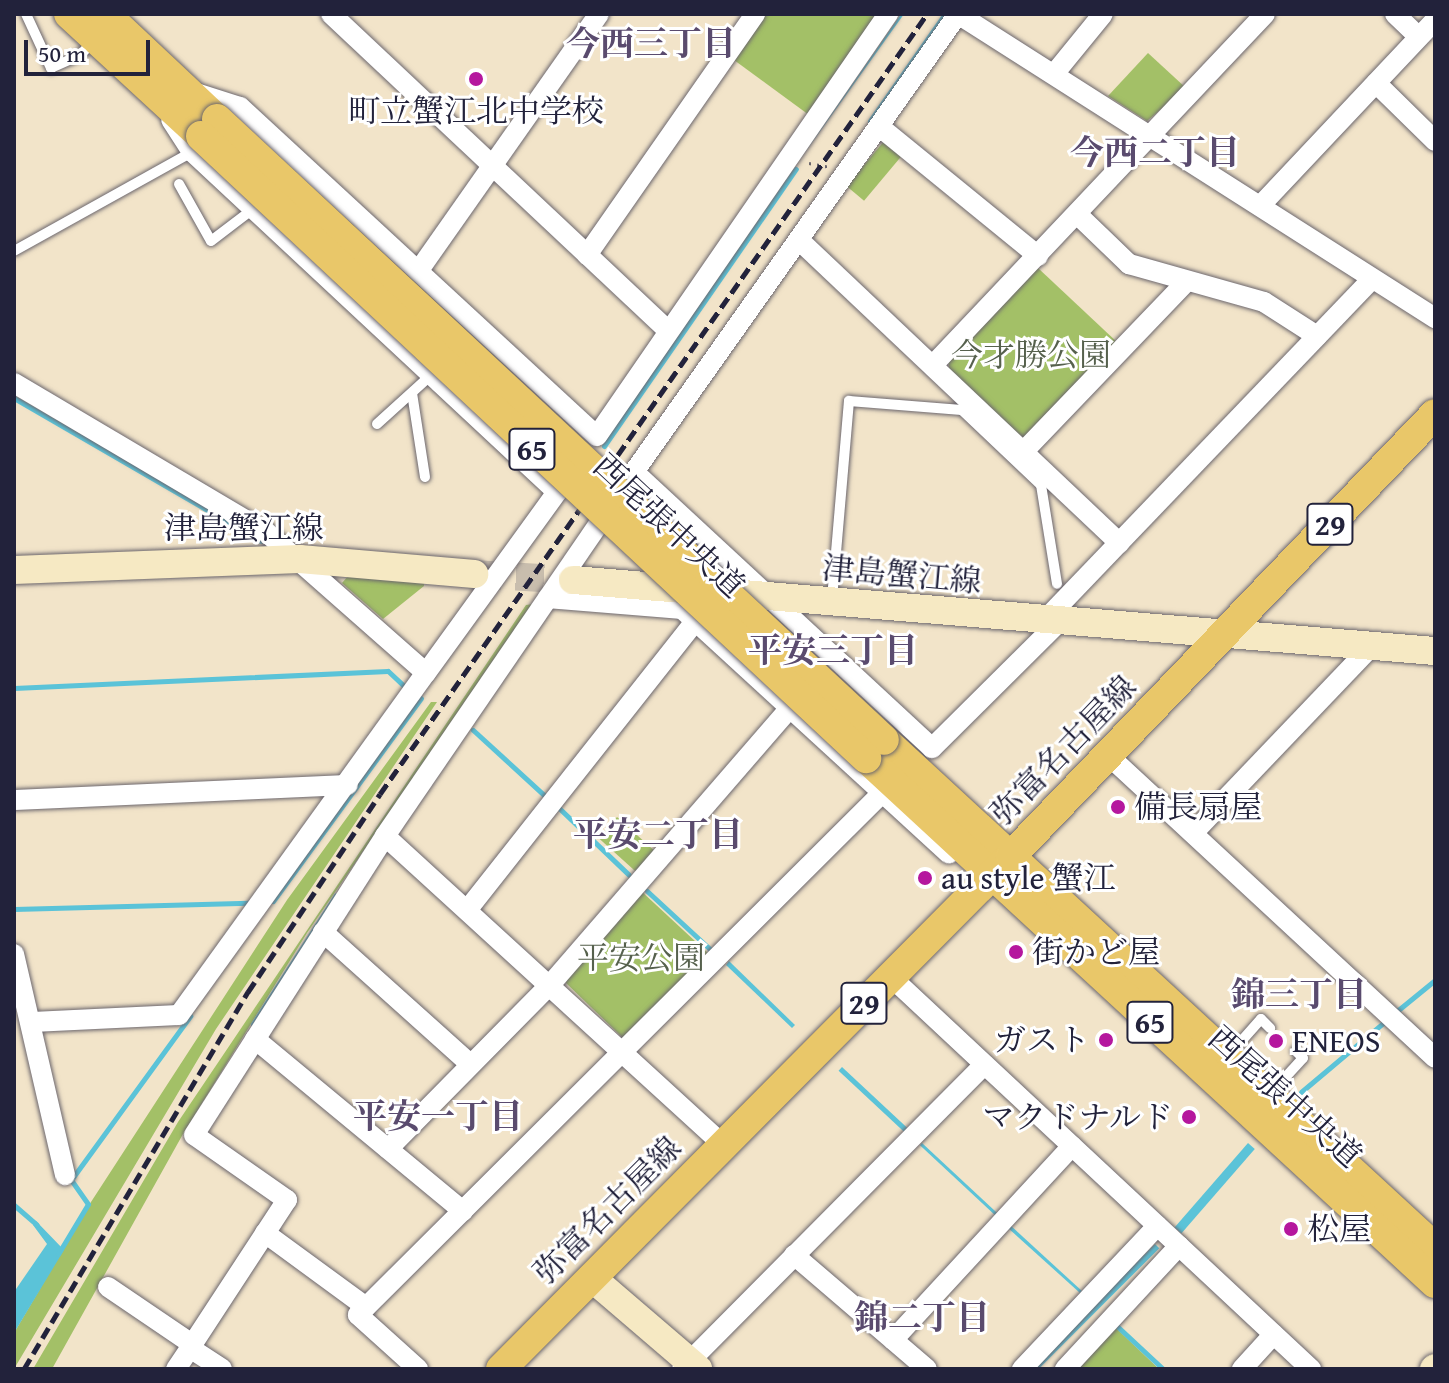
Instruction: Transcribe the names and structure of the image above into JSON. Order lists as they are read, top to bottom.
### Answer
{
  "streets": {
    "main road": [
      "65",
      "29",
      "西尾張中央道",
      "津島蟹江線",
      "弥富名古屋線"
    ]
  },
  "crossings": [
    ["西尾張中央道", "弥富名古屋線"],
    ["津島蟹江線", "弥富名古屋線"]
  ],
  "districts": [
    "今西三丁目",
    "今西二丁目",
    "平安三丁目",
    "平安二丁目",
    "錦三丁目",
    "平安一丁目",
    "錦二丁目"
  ],
  "parks": ["今才勝公園", "平安公園"],
  "places": [
    "町立蟹江北中学校",
    "備長扇屋",
    "au style 蟹江",
    "街かど屋",
    "ガスト",
    "ENEOS",
    "マクドナルド",
    "松屋"
  ],
  "scale_bar": "50 m"
}
